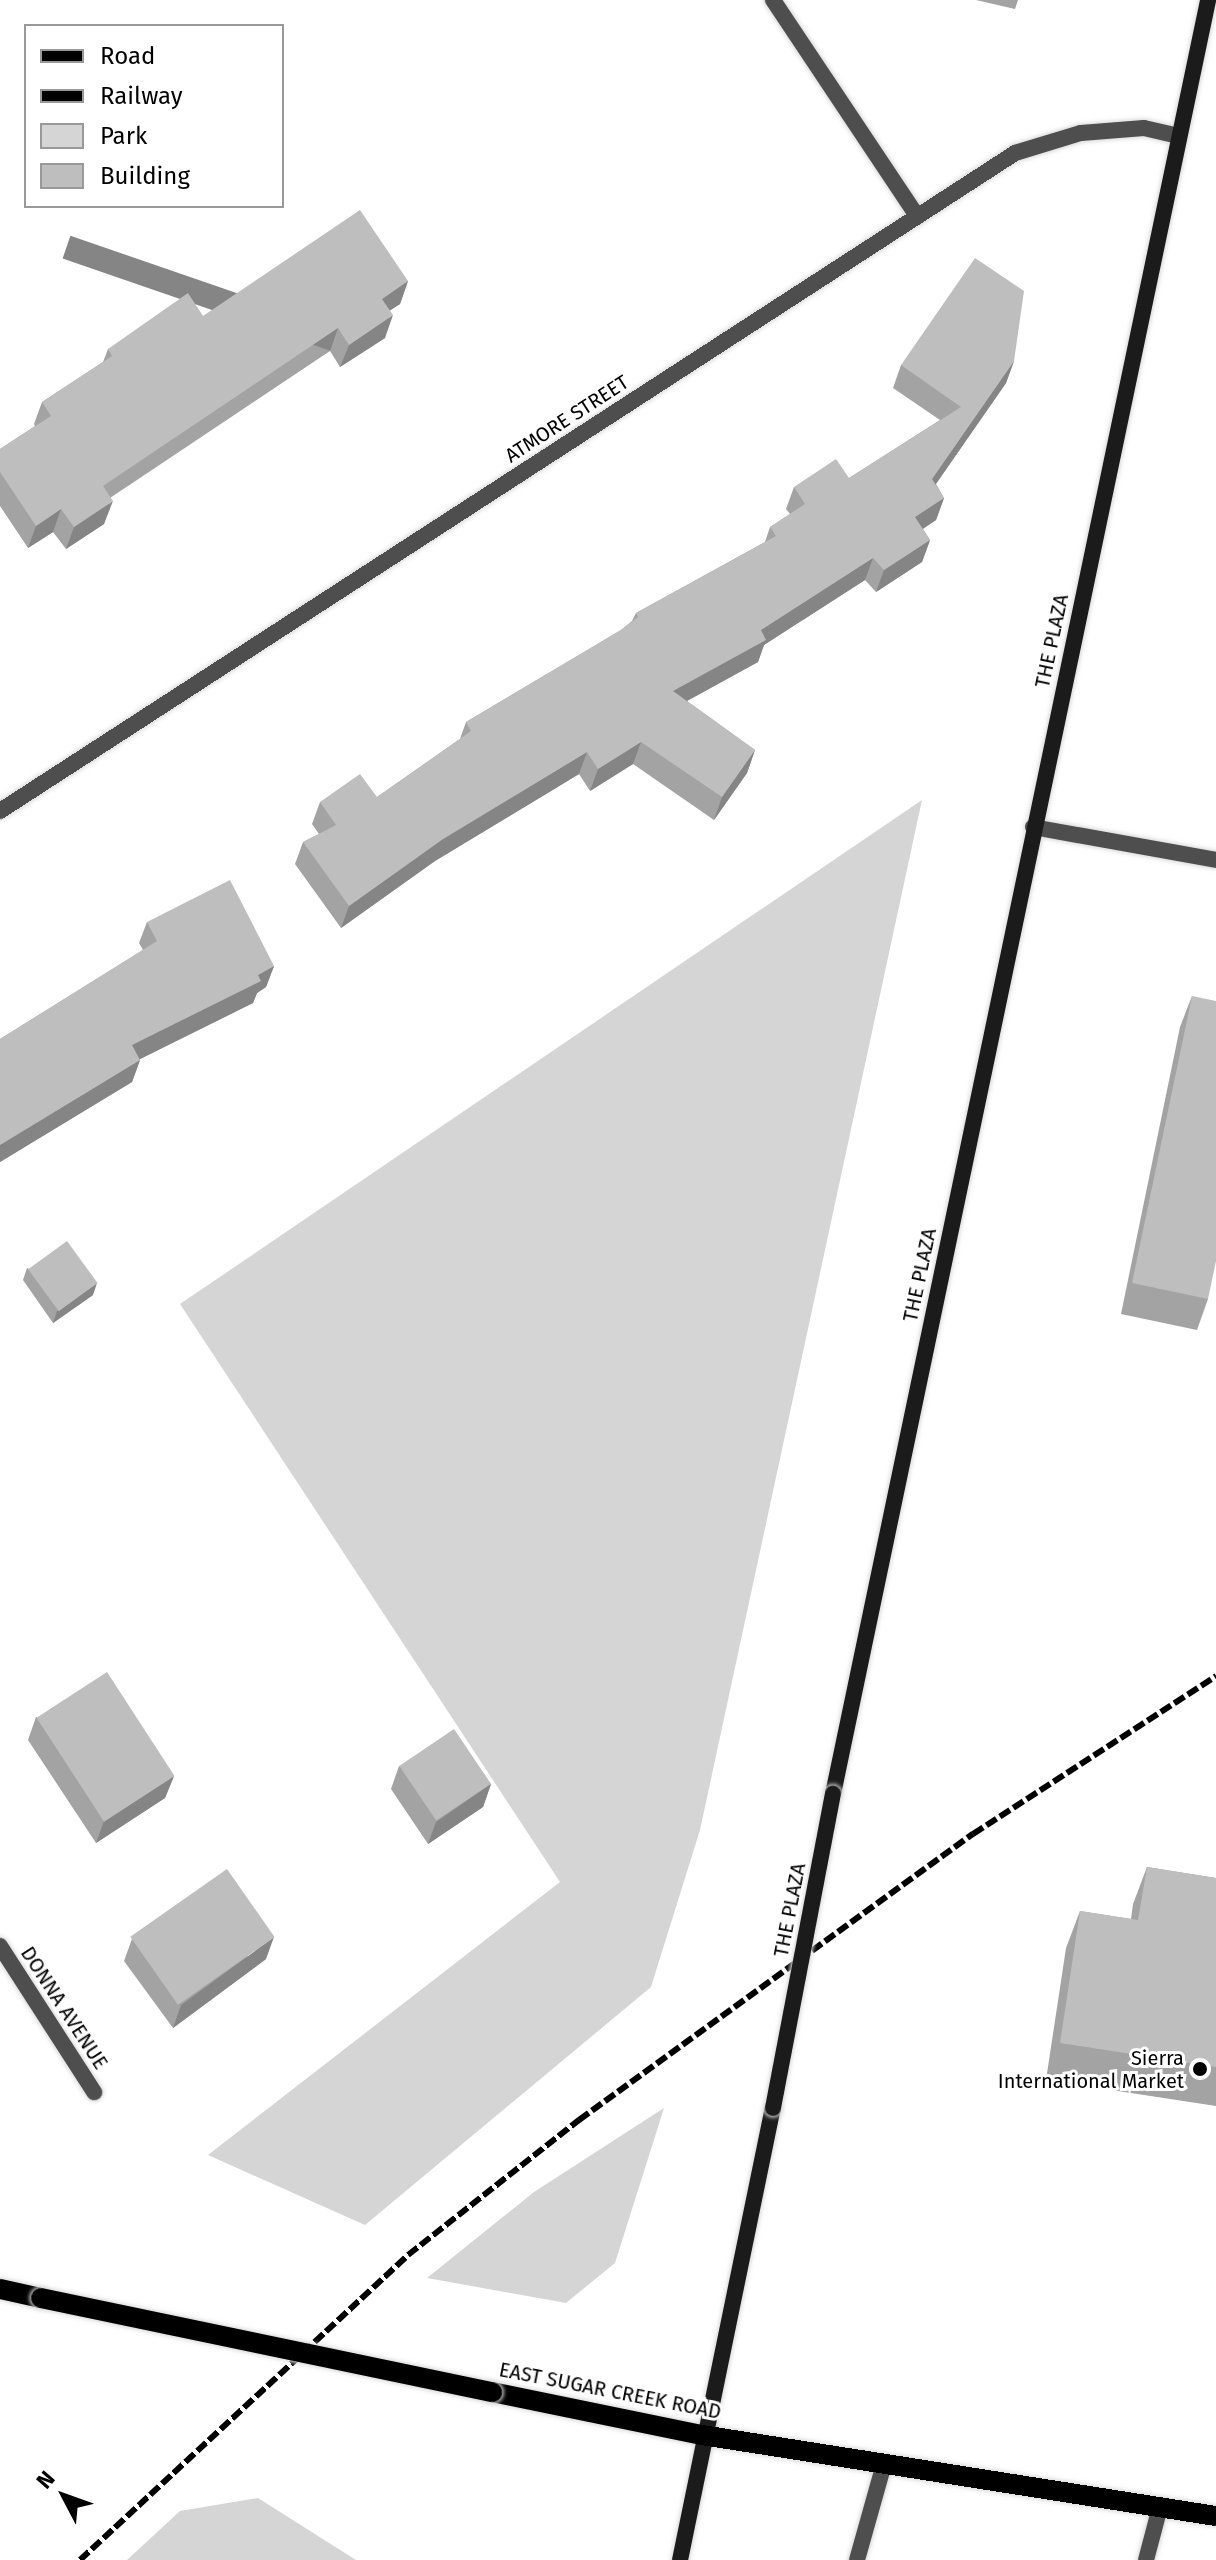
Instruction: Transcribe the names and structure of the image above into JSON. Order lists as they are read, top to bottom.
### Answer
{
  "streets": {
    "main road": ["THE PLAZA", "EAST SUGAR CREEK ROAD"],
    "street": ["ATMORE STREET", "DONNA AVENUE"]
  },
  "crossings": [
    ["ATMORE STREET", "THE PLAZA"],
    ["THE PLAZA", "EAST SUGAR CREEK ROAD"]
  ],
  "places": ["Sierra International Market"],
  "legend": [
    "Road",
    "Railway",
    "Park",
    "Building"
  ],
  "north": "top left"
}
